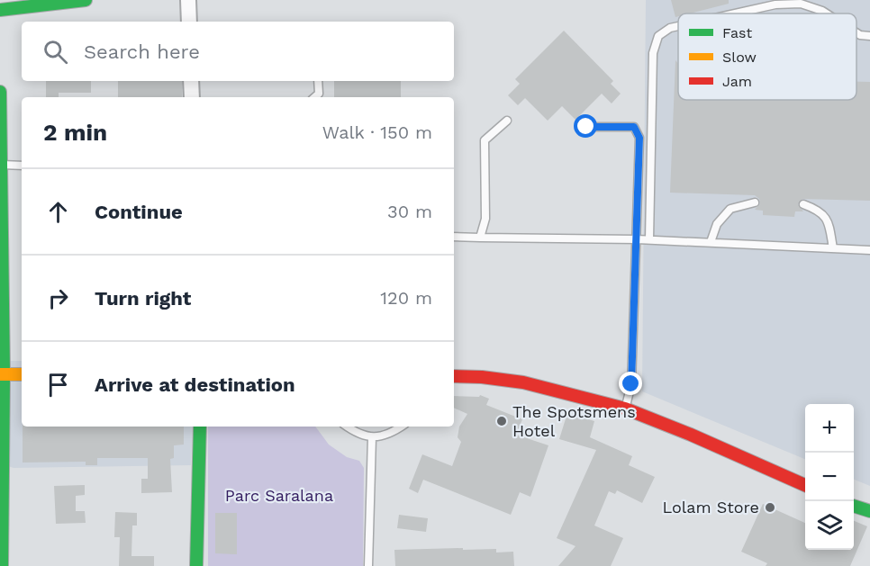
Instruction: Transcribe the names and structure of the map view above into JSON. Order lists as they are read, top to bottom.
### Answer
{
  "parks": ["Parc Saralana"],
  "places": ["The Spotsmens Hotel", "Lolam Store"],
  "legend": ["Fast", "Slow", "Jam"],
  "page": {
    "search": "Search here",
    "heading": ["2 min", "Walk · 150 m"],
    "list": [
      ["Continue", "30 m"],
      ["Turn right", "120 m"],
      "Arrive at destination"
    ],
    "map_buttons": ["+", "−"]
  }
}
